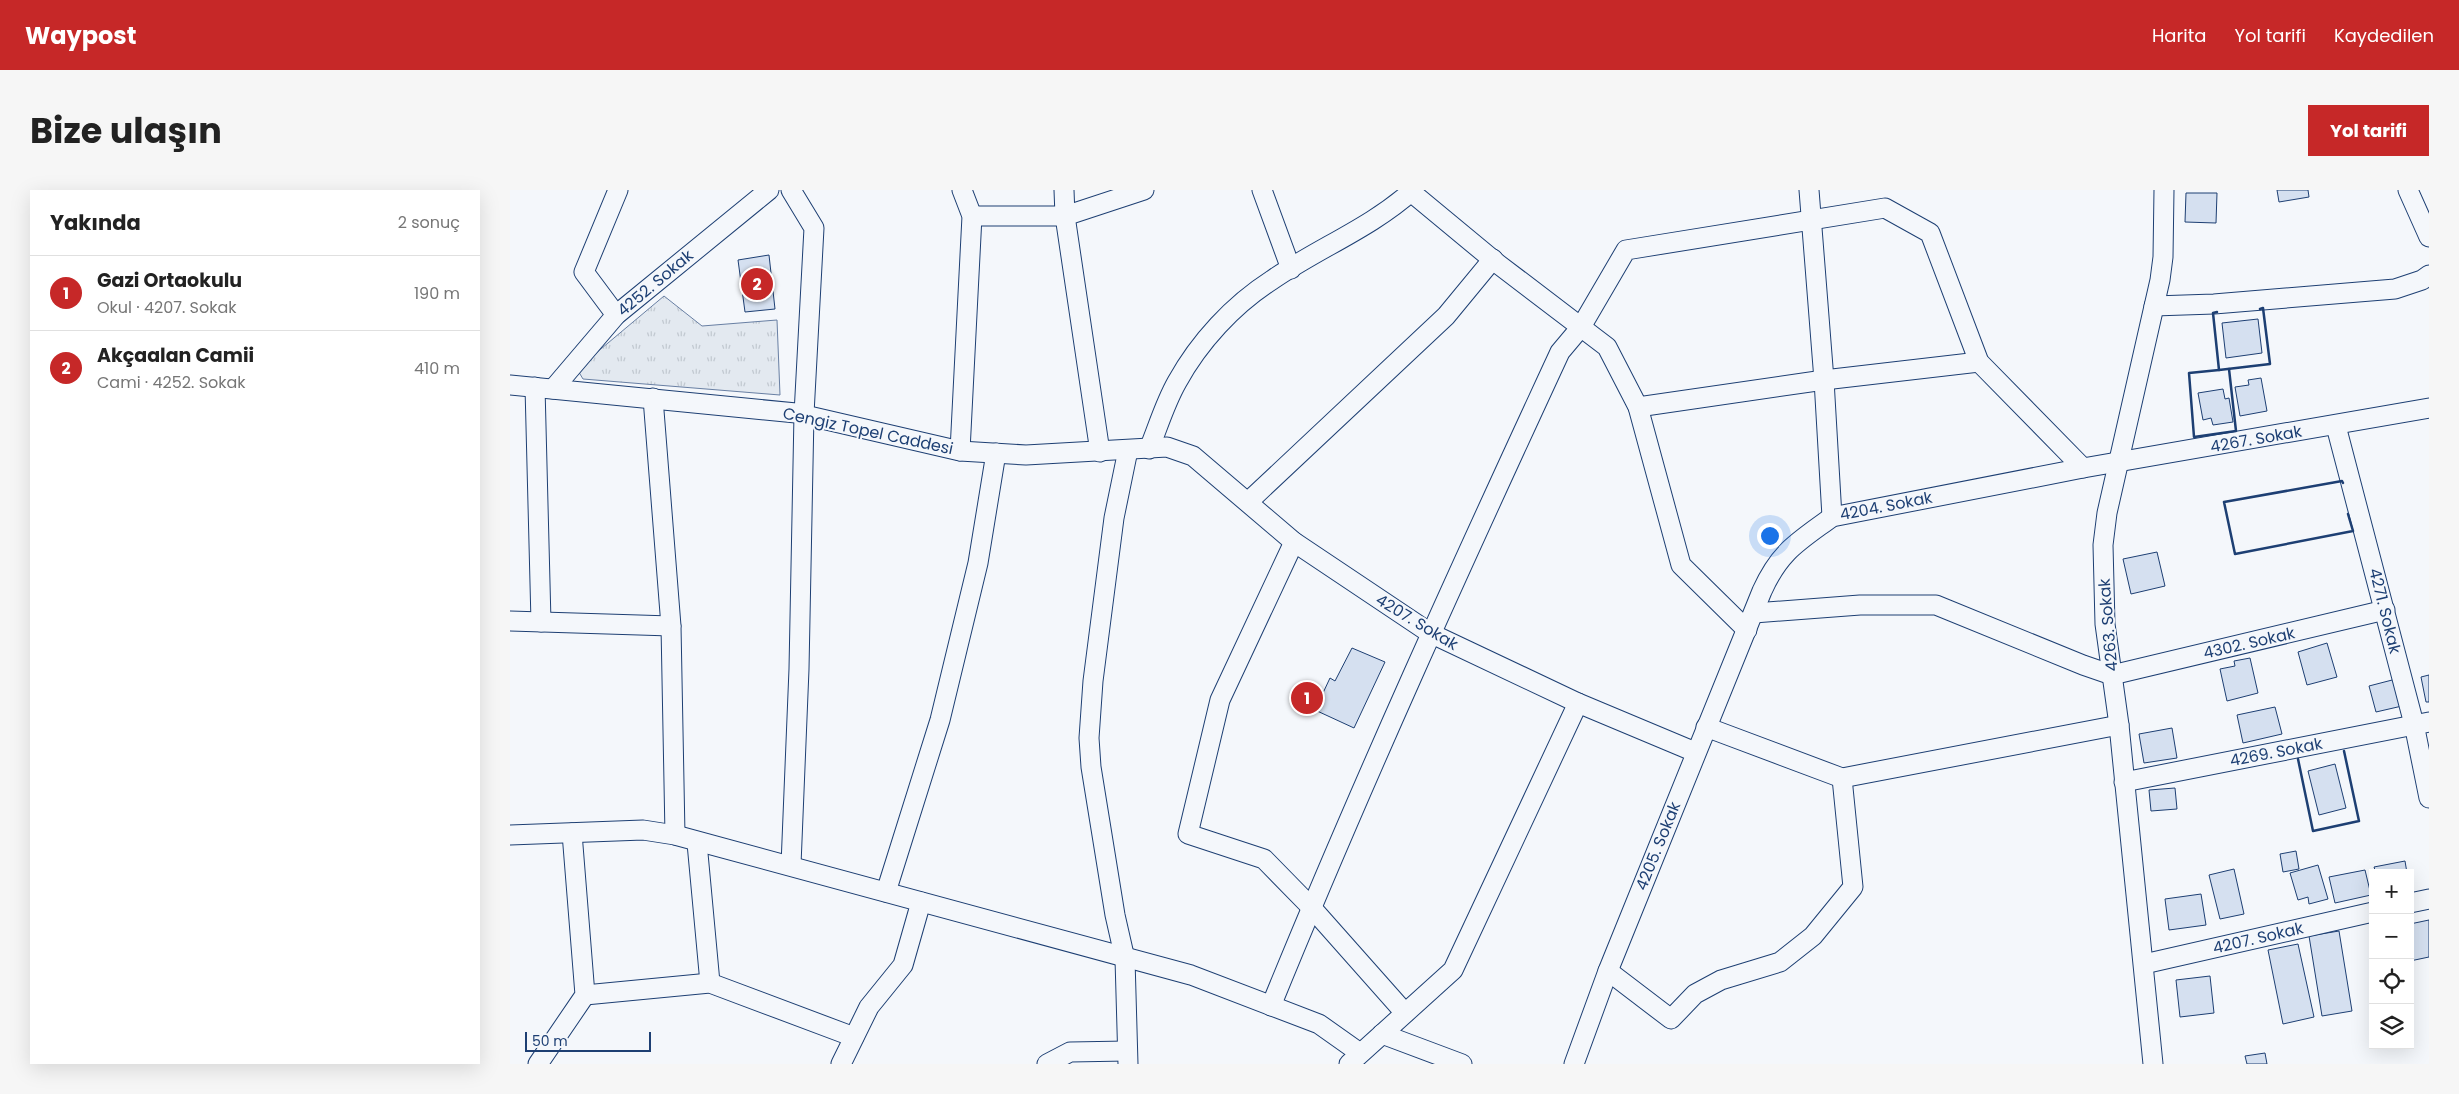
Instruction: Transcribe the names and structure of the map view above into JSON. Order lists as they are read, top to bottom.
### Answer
{
  "streets": {
    "street": [
      "4252. Sokak",
      "Cengiz Topel Caddesi",
      "4267. Sokak",
      "4204. Sokak",
      "4271. Sokak",
      "4207. Sokak",
      "4263. Sokak",
      "4302. Sokak",
      "4269. Sokak",
      "4205. Sokak"
    ]
  },
  "crossings": [
    ["4252. Sokak", "Cengiz Topel Caddesi"],
    ["Cengiz Topel Caddesi", "4207. Sokak"],
    ["4267. Sokak", "4204. Sokak"],
    ["4267. Sokak", "4271. Sokak"],
    ["4267. Sokak", "4263. Sokak"],
    ["4204. Sokak", "4205. Sokak"],
    ["4271. Sokak", "4302. Sokak"],
    ["4271. Sokak", "4269. Sokak"],
    ["4207. Sokak", "4263. Sokak"],
    ["4207. Sokak", "4205. Sokak"],
    ["4263. Sokak", "4302. Sokak"],
    ["4263. Sokak", "4269. Sokak"]
  ],
  "scale_bar": "50 m",
  "page": {
    "header": "Waypost",
    "nav": ["Harita", "Yol tarifi", "Kaydedilen"],
    "title": "Bize ulaşın",
    "buttons": "Yol tarifi",
    "heading": ["Yakında", "2 sonuç"],
    "list": [
      {
        "mark": "1",
        "name": "Gazi Ortaokulu",
        "note": "Okul · 4207. Sokak",
        "value": "190 m"
      },
      {
        "mark": "2",
        "name": "Akçaalan Camii",
        "note": "Cami · 4252. Sokak",
        "value": "410 m"
      }
    ],
    "pins": ["2", "1"],
    "map_buttons": ["+", "−"],
    "scale": "50 m"
  }
}
